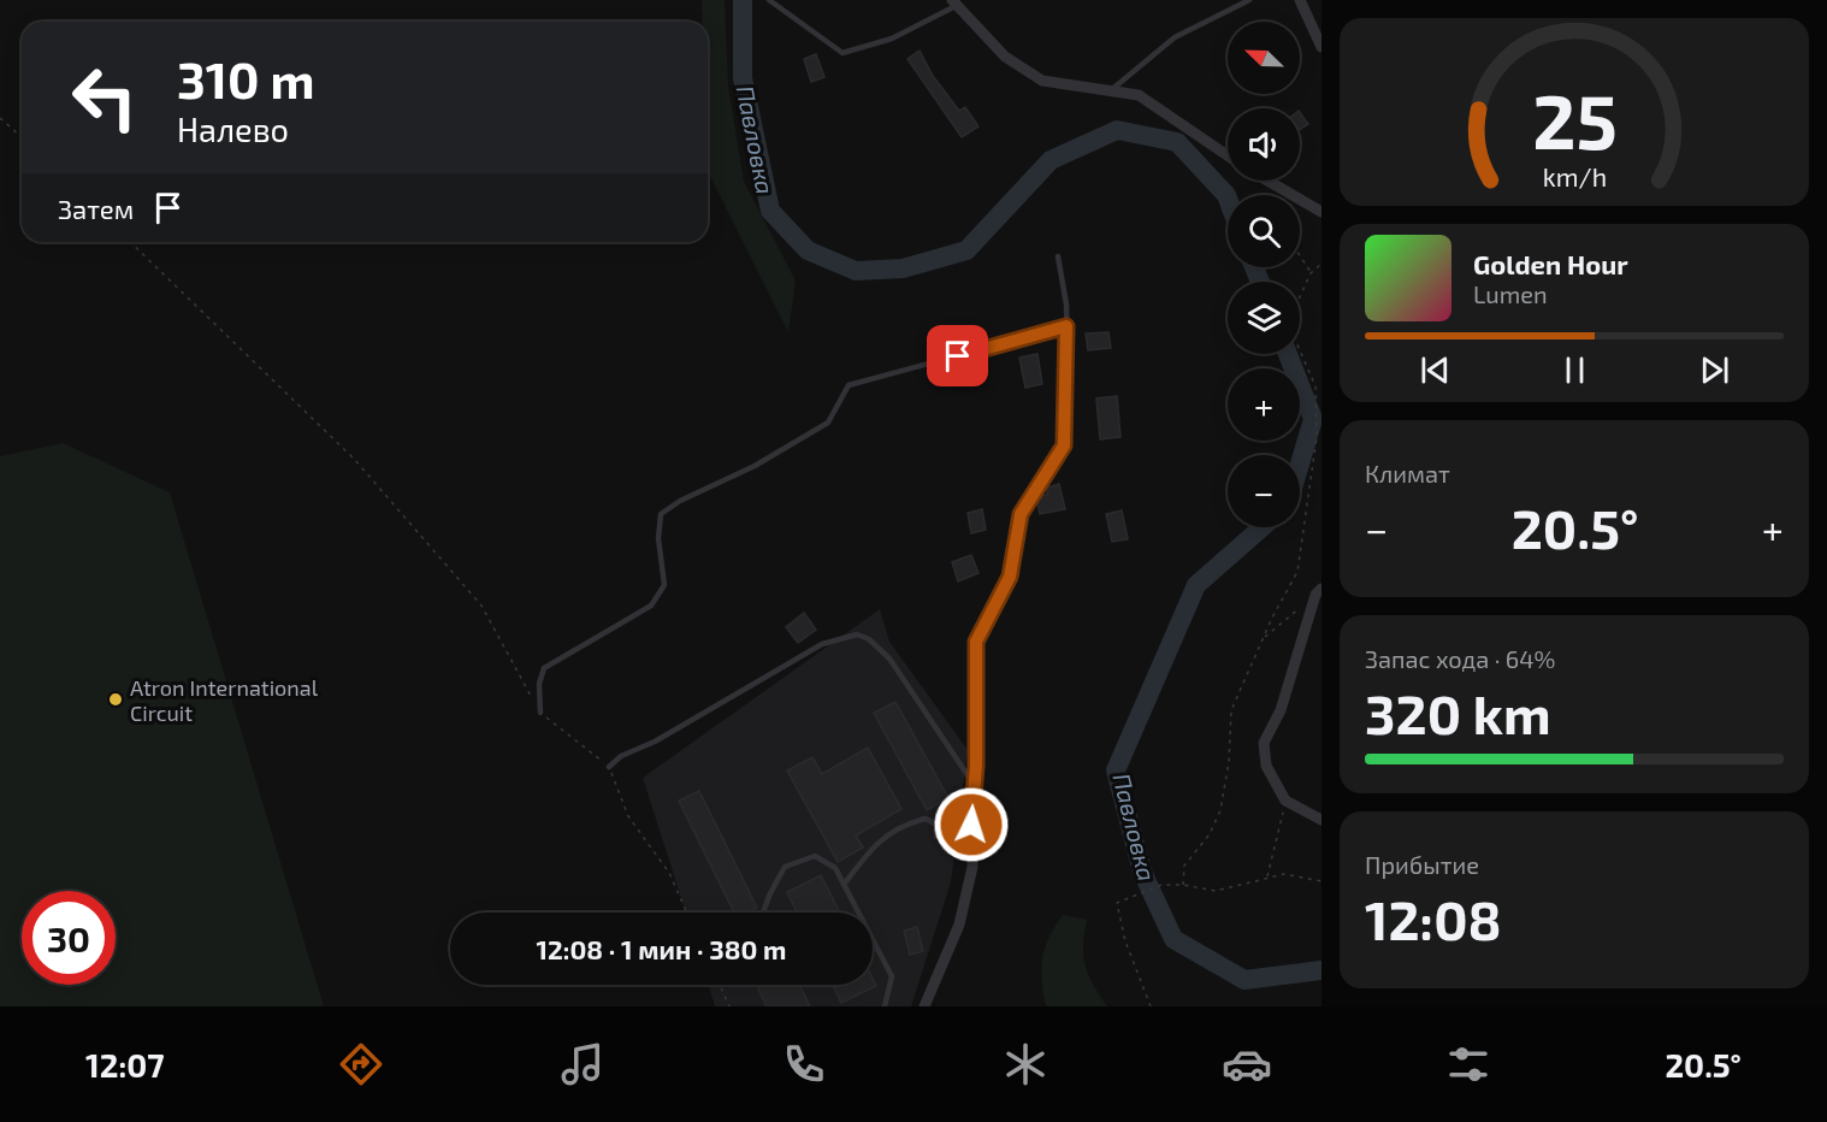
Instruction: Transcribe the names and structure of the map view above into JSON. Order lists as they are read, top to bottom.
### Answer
{
  "water": ["Павловка"],
  "places": ["Atron International Circuit"],
  "north": "top left",
  "page": {
    "map_buttons": ["+", "−"],
    "turn": ["310 m", "Налево"],
    "then": "Затем",
    "song": ["Golden Hour", "Lumen"],
    "tile": [
      "Климат",
      ["Запас хода · 64%", "320 km"],
      ["Прибытие", "12:08"]
    ],
    "heat": ["−", "20.5°", "+"],
    "limit": "30",
    "trip": "12:08 · 1 мин · 380 m",
    "tabs": ["12:07", "20.5°"],
    "gauge": ["25", "km/h"]
  }
}
